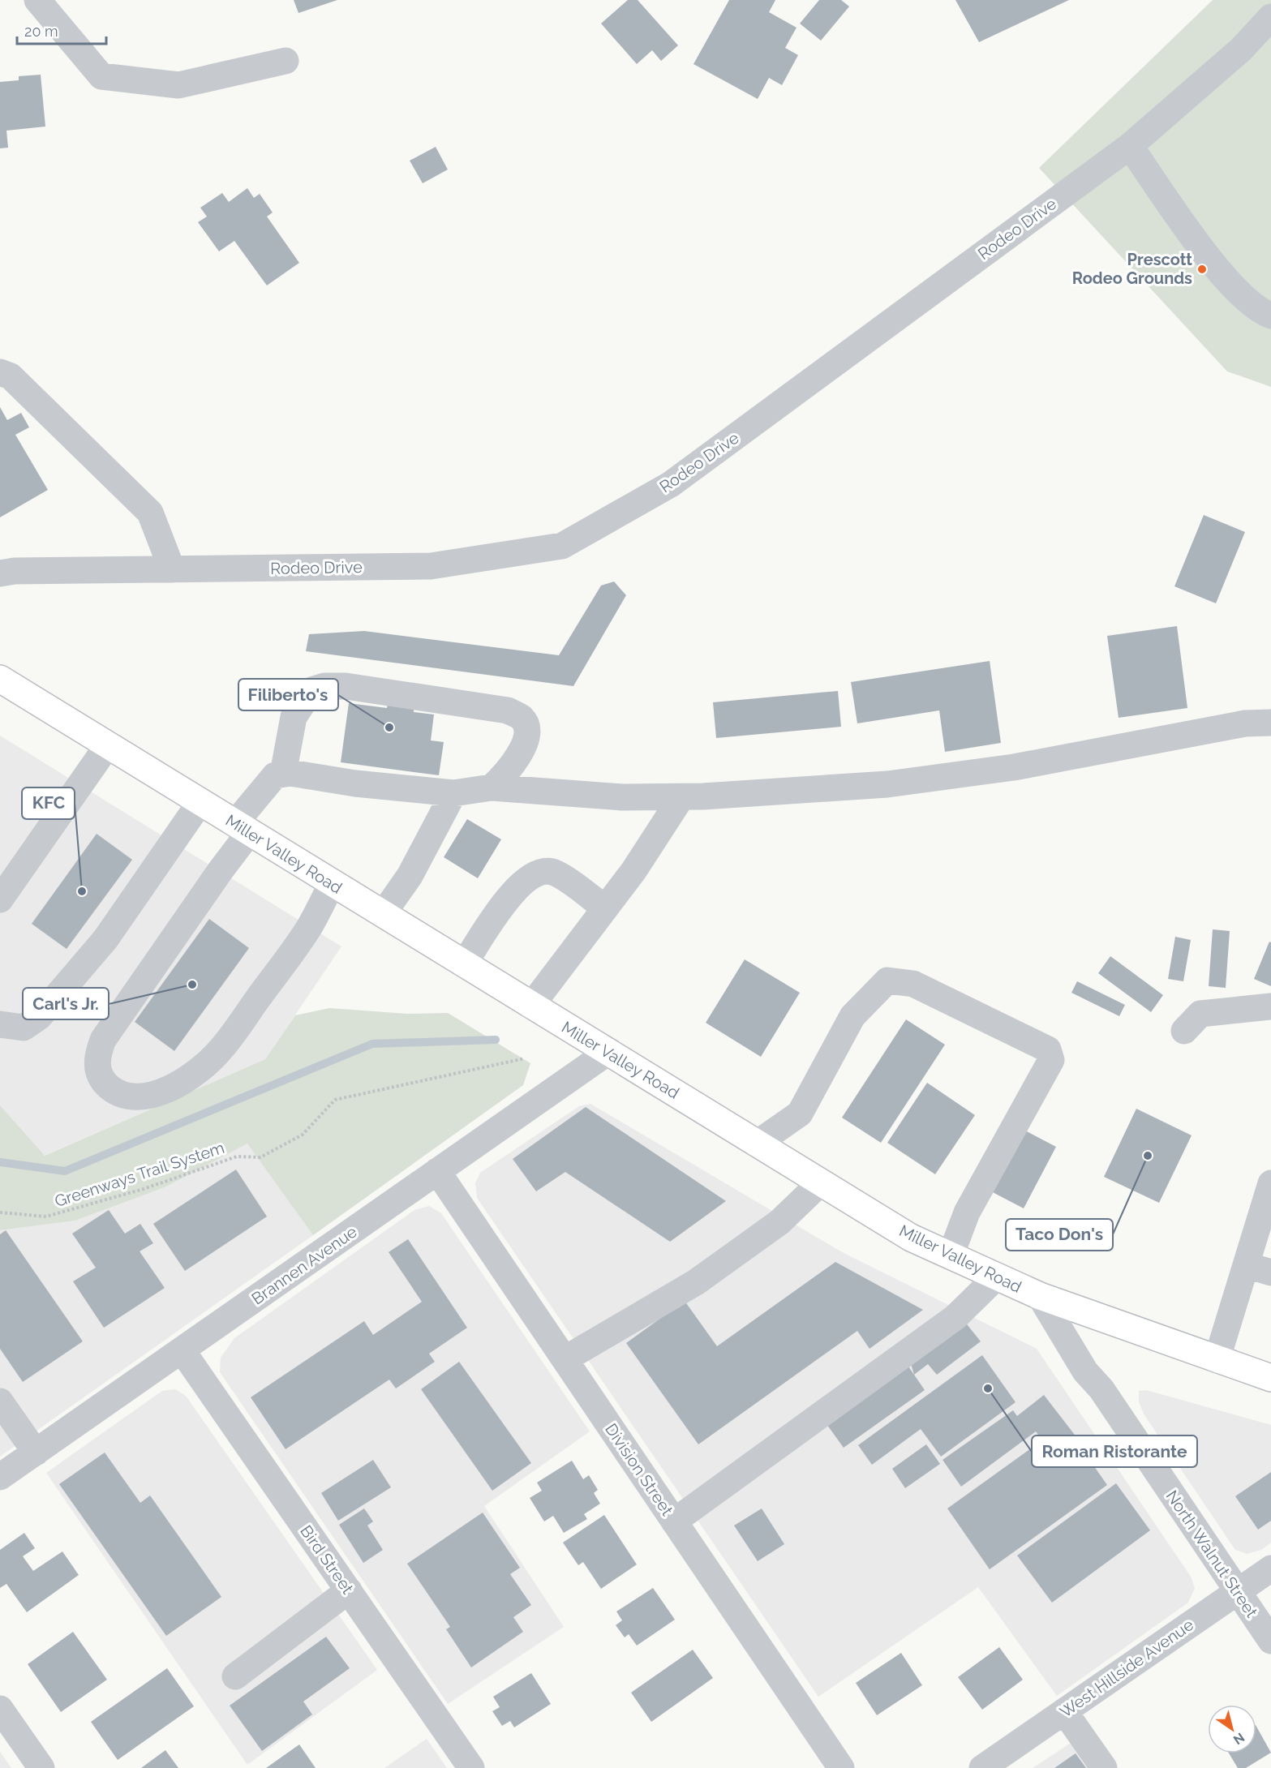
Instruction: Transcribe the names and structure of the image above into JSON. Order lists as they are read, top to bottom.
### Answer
{
  "streets": {
    "main road": ["Miller Valley Road"],
    "street": [
      "Rodeo Drive",
      "Brannen Avenue",
      "Division Street",
      "North Walnut Street",
      "Bird Street",
      "West Hillside Avenue"
    ],
    "path": ["Greenways Trail System"]
  },
  "crossings": [
    ["Miller Valley Road", "Brannen Avenue"],
    ["Miller Valley Road", "North Walnut Street"],
    ["Brannen Avenue", "Division Street"],
    ["Brannen Avenue", "Bird Street"],
    ["North Walnut Street", "West Hillside Avenue"]
  ],
  "places": [
    "Prescott Rodeo Grounds",
    "Filiberto's",
    "KFC",
    "Carl's Jr.",
    "Taco Don's",
    "Roman Ristorante"
  ],
  "scale_bar": "20 m",
  "north": "bottom right"
}
